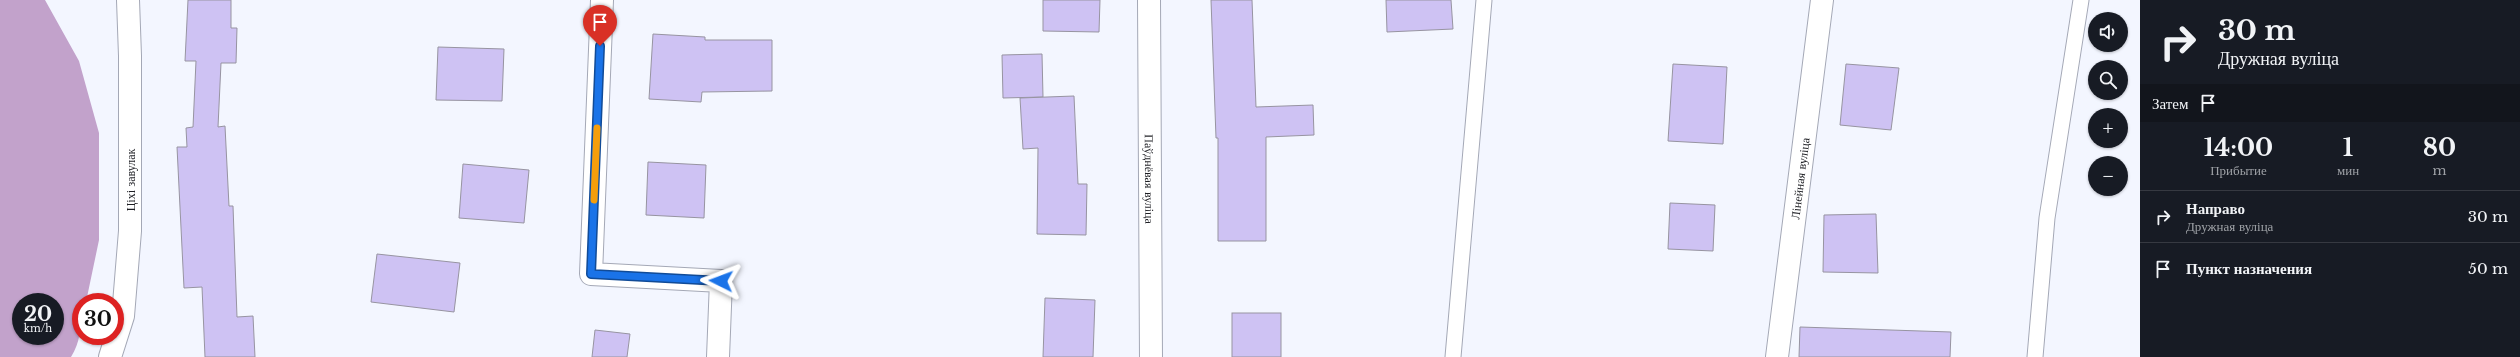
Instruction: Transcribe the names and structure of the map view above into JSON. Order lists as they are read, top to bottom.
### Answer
{
  "streets": {
    "street": ["Паўднёвая вуліца", "Лінейная вуліца", "Ціхі завулак"]
  },
  "page": {
    "turn": ["30 m", "Дружная вуліца"],
    "map_buttons": ["+", "−"],
    "then": "Затем",
    "eta": [
      "14:00",
      "Прибытие",
      "1",
      "мин",
      "80",
      "m"
    ],
    "list": [
      {
        "name": "Направо",
        "note": "Дружная вуліца",
        "value": "30 m"
      },
      {
        "name": "Пункт назначения",
        "value": "50 m"
      }
    ],
    "speed": "20 km/h",
    "limit": "30"
  }
}
